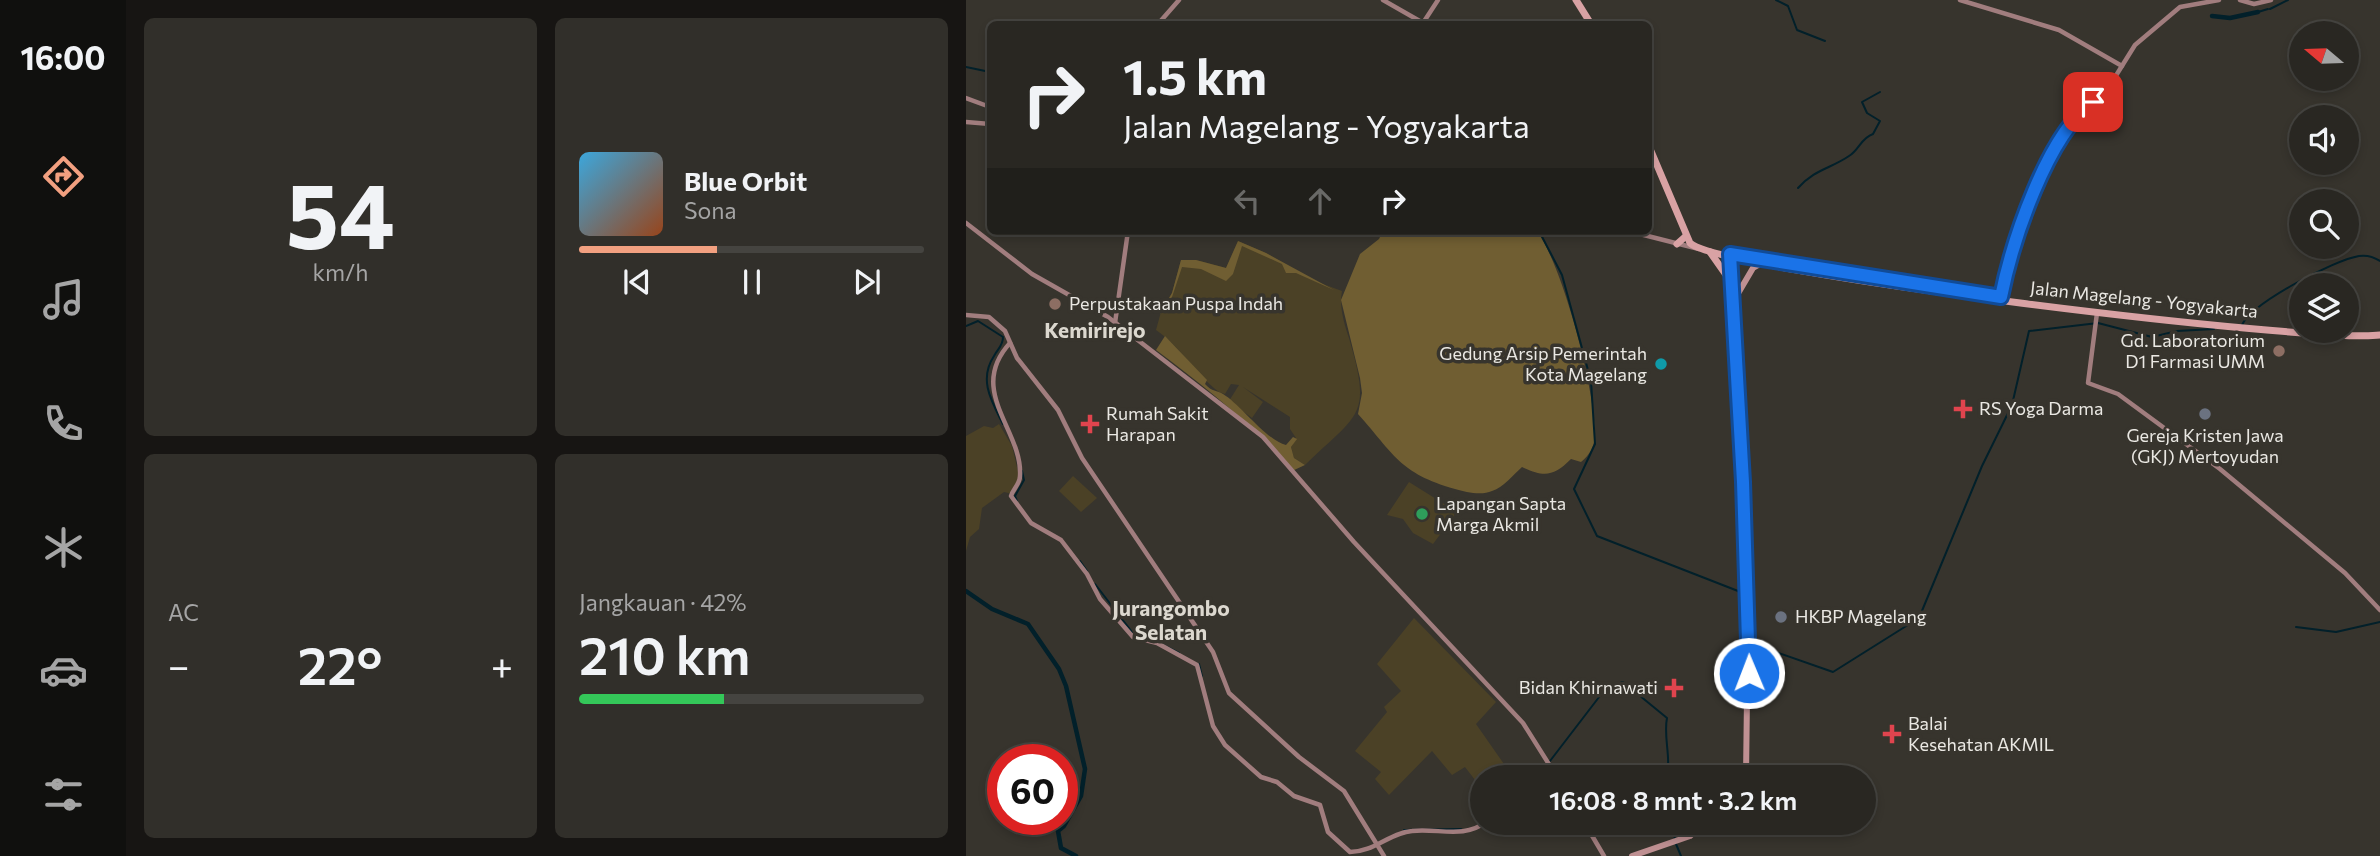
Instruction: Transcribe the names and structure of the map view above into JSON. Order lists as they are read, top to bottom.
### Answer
{
  "streets": {
    "highway": ["Jalan Magelang - Yogyakarta"]
  },
  "districts": ["Kemirirejo", "Jurangombo Selatan"],
  "places": {
    "other": [
      "Perpustakaan Puspa Indah",
      "Gd. Laboratorium D1 Farmasi UMM",
      "Gedung Arsip Pemerintah Kota Magelang",
      "Gereja Kristen Jawa (GKJ) Mertoyudan",
      "Lapangan Sapta Marga Akmil",
      "HKBP Magelang"
    ],
    "health": [
      "RS Yoga Darma",
      "Rumah Sakit Harapan",
      "Bidan Khirnawati",
      "Balai Kesehatan AKMIL"
    ]
  },
  "north": "left",
  "page": {
    "tabs": "16:00",
    "tile": [
      ["54", "km/h"],
      "AC",
      ["Jangkauan · 42%", "210 km"]
    ],
    "turn": ["1.5 km", "Jalan Magelang - Yogyakarta"],
    "song": ["Blue Orbit", "Sona"],
    "heat": ["−", "22°", "+"],
    "limit": "60",
    "trip": "16:08 · 8 mnt · 3.2 km"
  }
}
